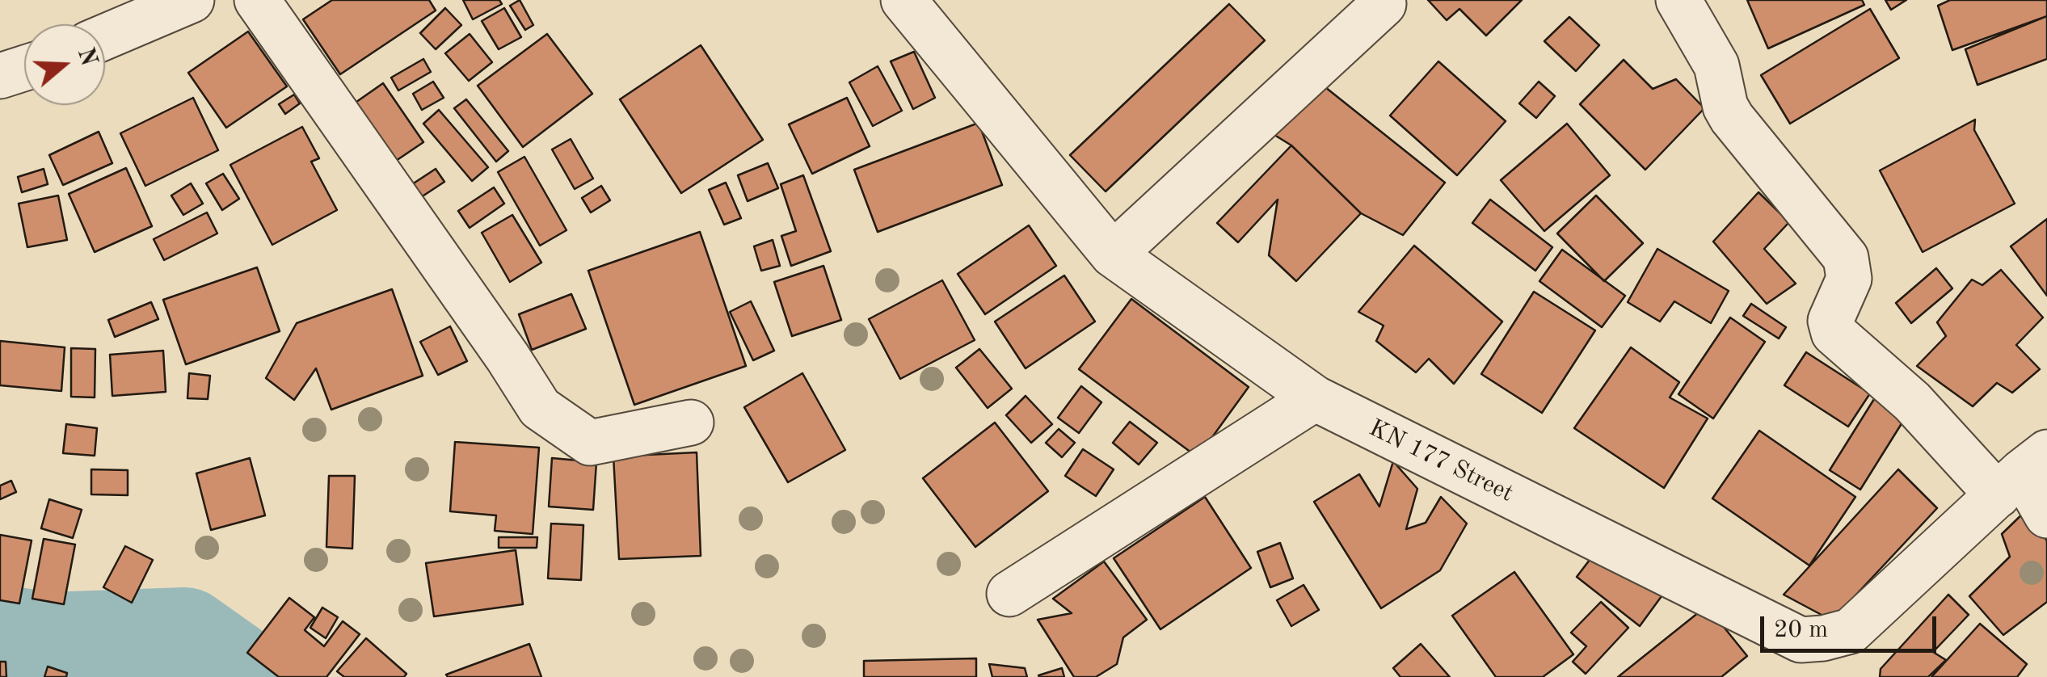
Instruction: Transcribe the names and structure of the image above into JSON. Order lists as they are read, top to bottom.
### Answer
{
  "streets": {
    "street": ["KN 177 Street"]
  },
  "scale_bar": "20 m",
  "north": "right"
}
